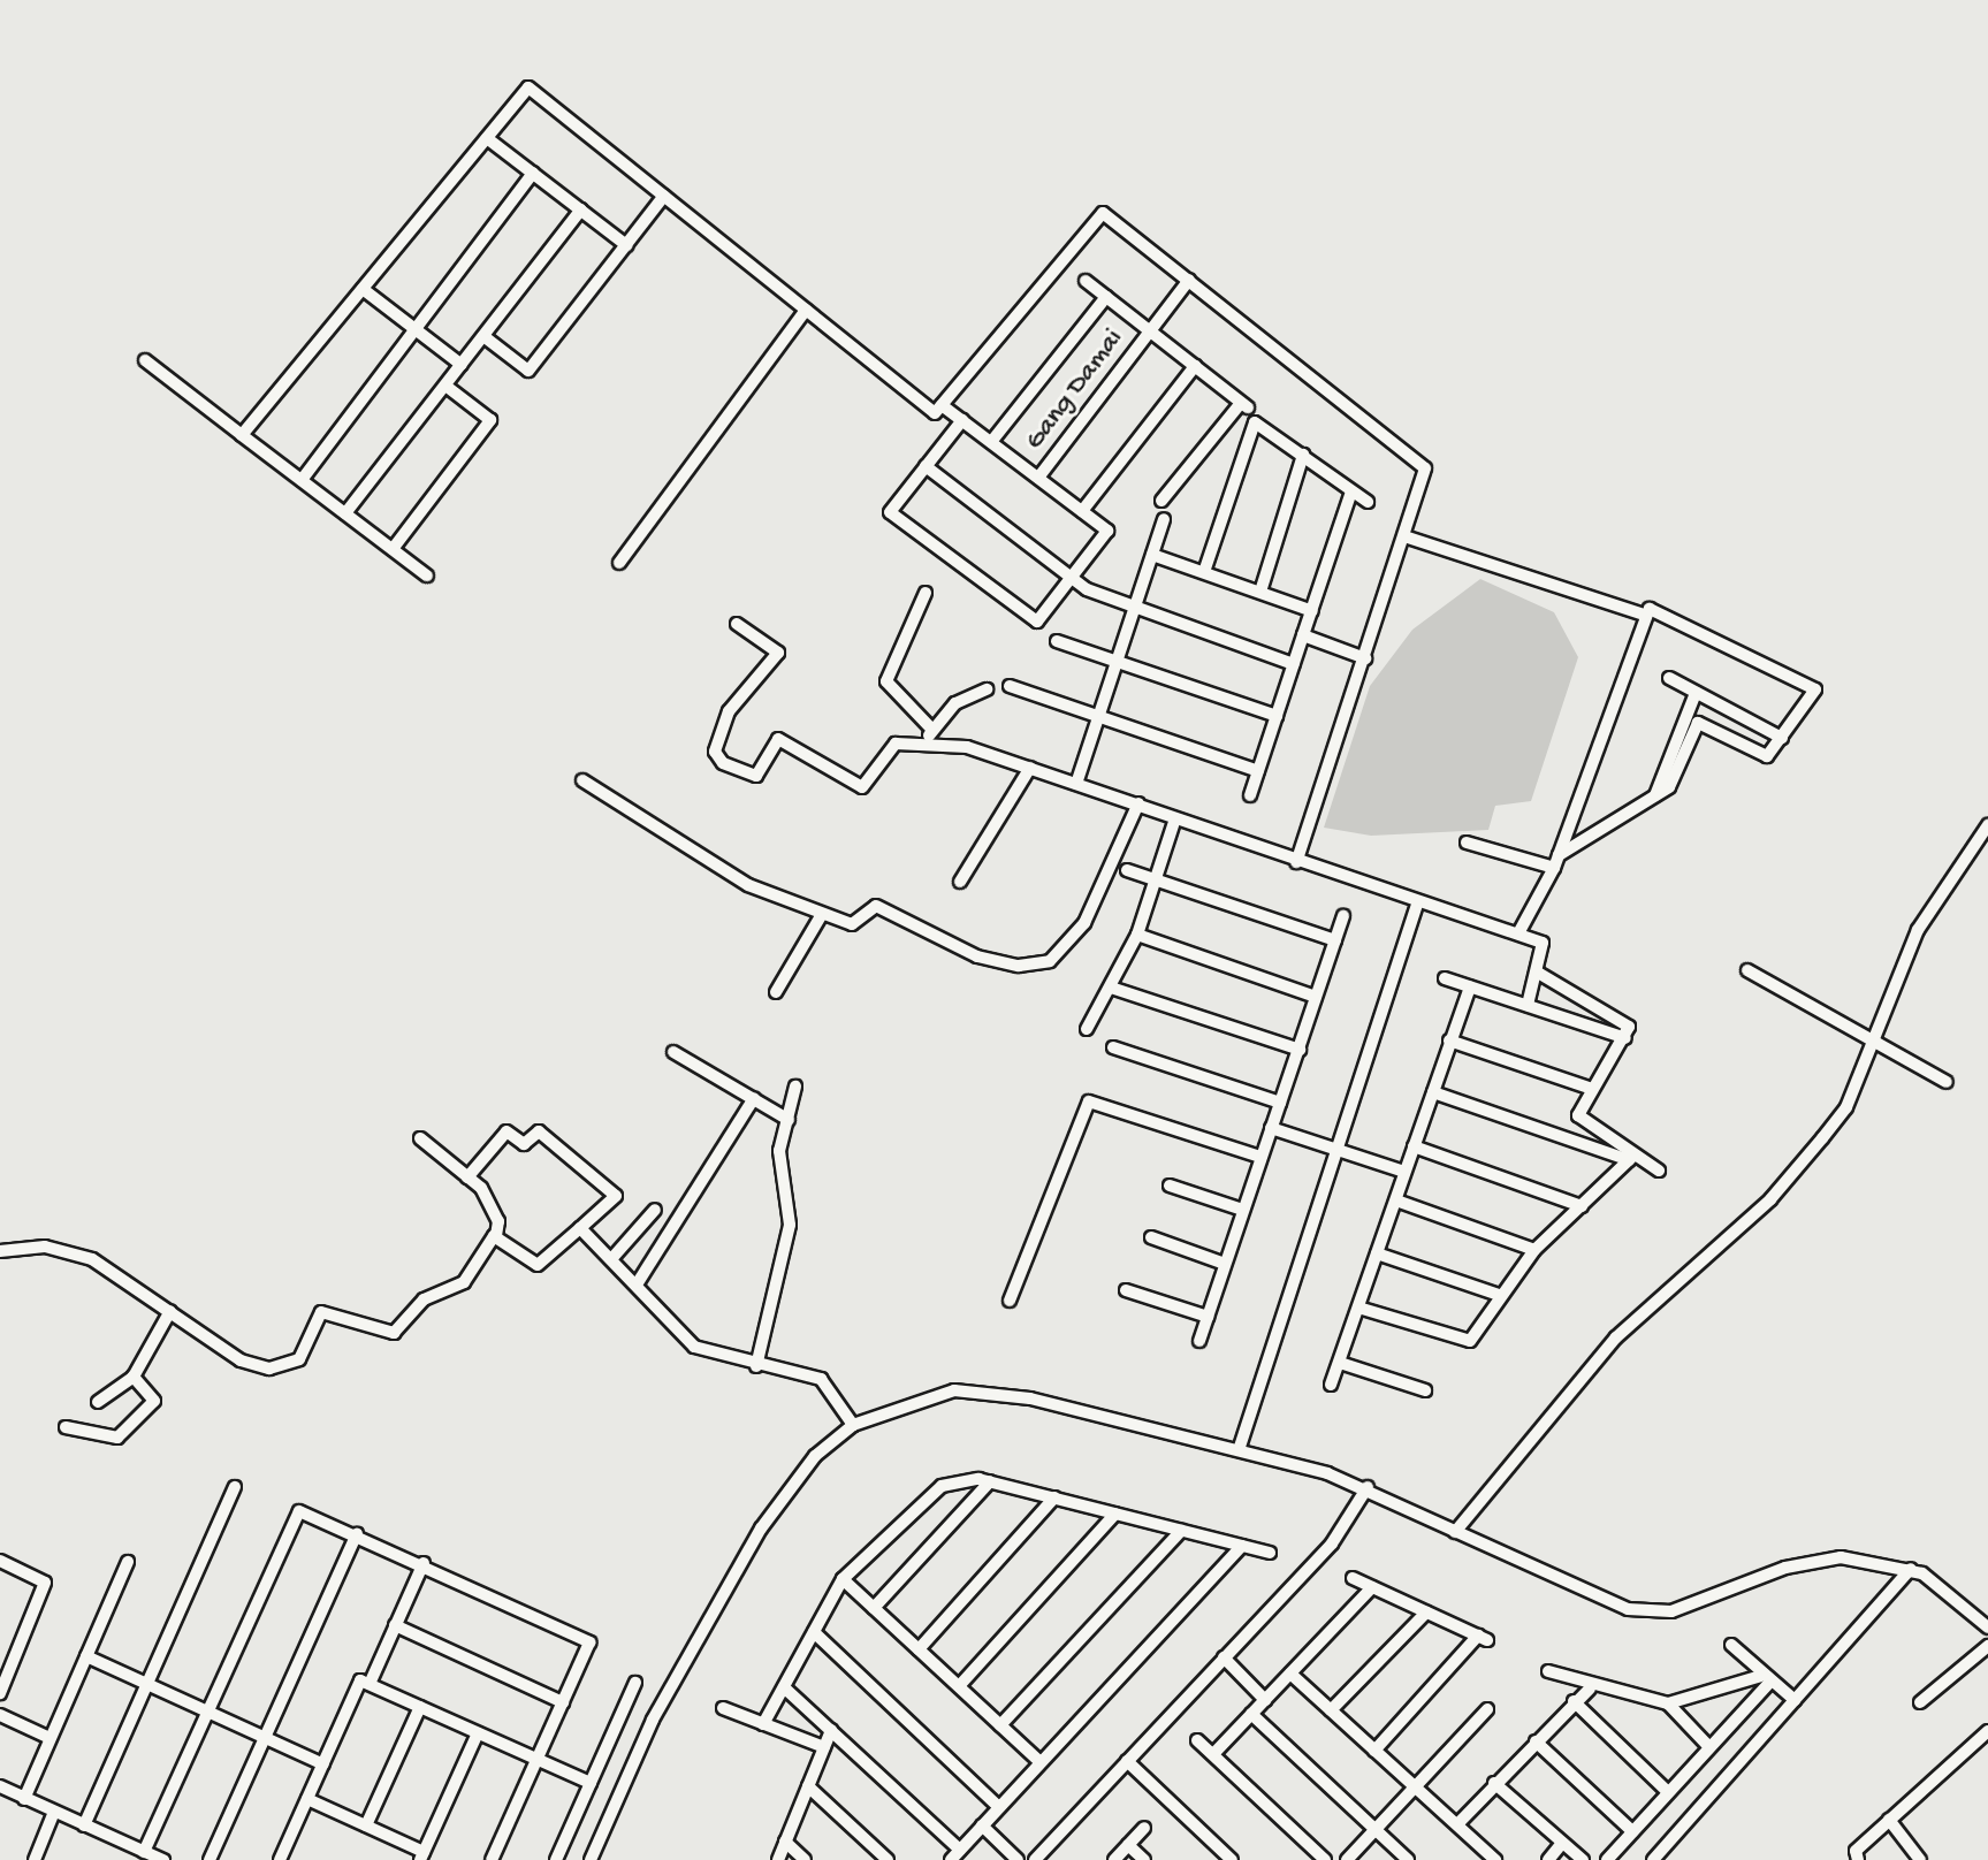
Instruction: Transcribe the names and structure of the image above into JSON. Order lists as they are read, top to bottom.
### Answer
{
  "streets": {
    "street": ["Gang Damai"]
  }
}
